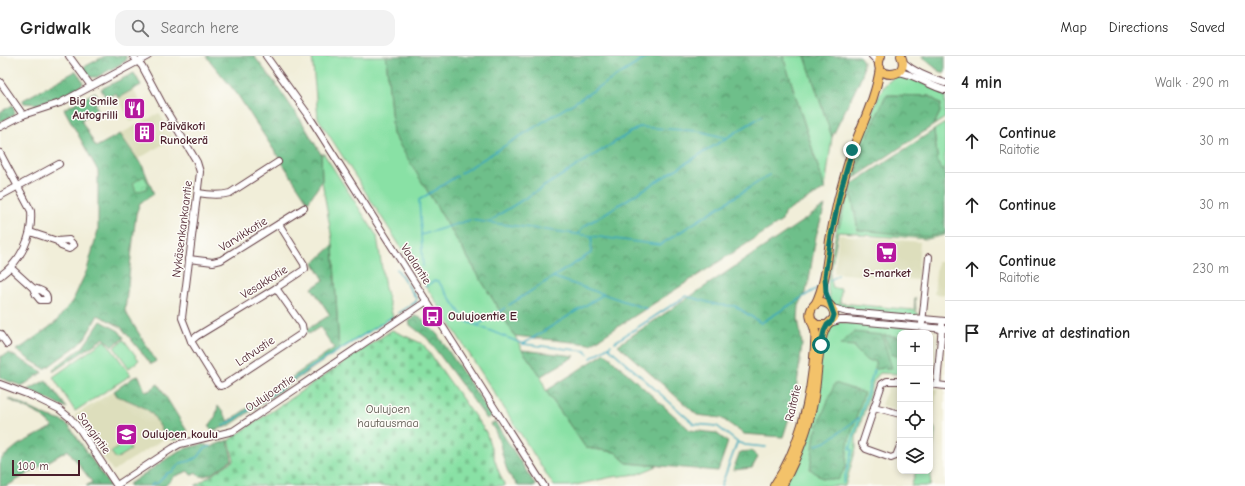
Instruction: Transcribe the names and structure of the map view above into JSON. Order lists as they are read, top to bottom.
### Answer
{
  "streets": {
    "main road": ["Raitotie"],
    "street": [
      "Nykäsenkankaantie",
      "Varvikkotie",
      "Vaalantie",
      "Vesakkotie",
      "Latvustie",
      "Oulujoentie",
      "Sangintie"
    ]
  },
  "crossings": [
    ["Nykäsenkankaantie", "Varvikkotie"],
    ["Nykäsenkankaantie", "Vesakkotie"],
    ["Nykäsenkankaantie", "Latvustie"],
    ["Varvikkotie", "Vesakkotie"],
    ["Vaalantie", "Oulujoentie"],
    ["Vesakkotie", "Latvustie"],
    ["Oulujoentie", "Sangintie"]
  ],
  "parks": ["Oulujoen hautausmaa"],
  "places": {
    "restaurant": ["Big Smile Autogrilli"],
    "building": ["Päiväkoti Runokerä"],
    "supermarket": ["S-market"],
    "bus stop": ["Oulujoentie E"],
    "school or university": ["Oulujoen koulu"]
  },
  "scale_bar": "100 m",
  "page": {
    "header": "Gridwalk",
    "search": "Search here",
    "nav": ["Map", "Directions", "Saved"],
    "heading": ["4 min", "Walk · 290 m"],
    "list": [
      ["Continue", "Raitotie", "30 m"],
      ["Continue", "30 m"],
      ["Continue", "Raitotie", "230 m"],
      "Arrive at destination"
    ],
    "map_buttons": ["+", "−"],
    "scale": "100 m"
  }
}
